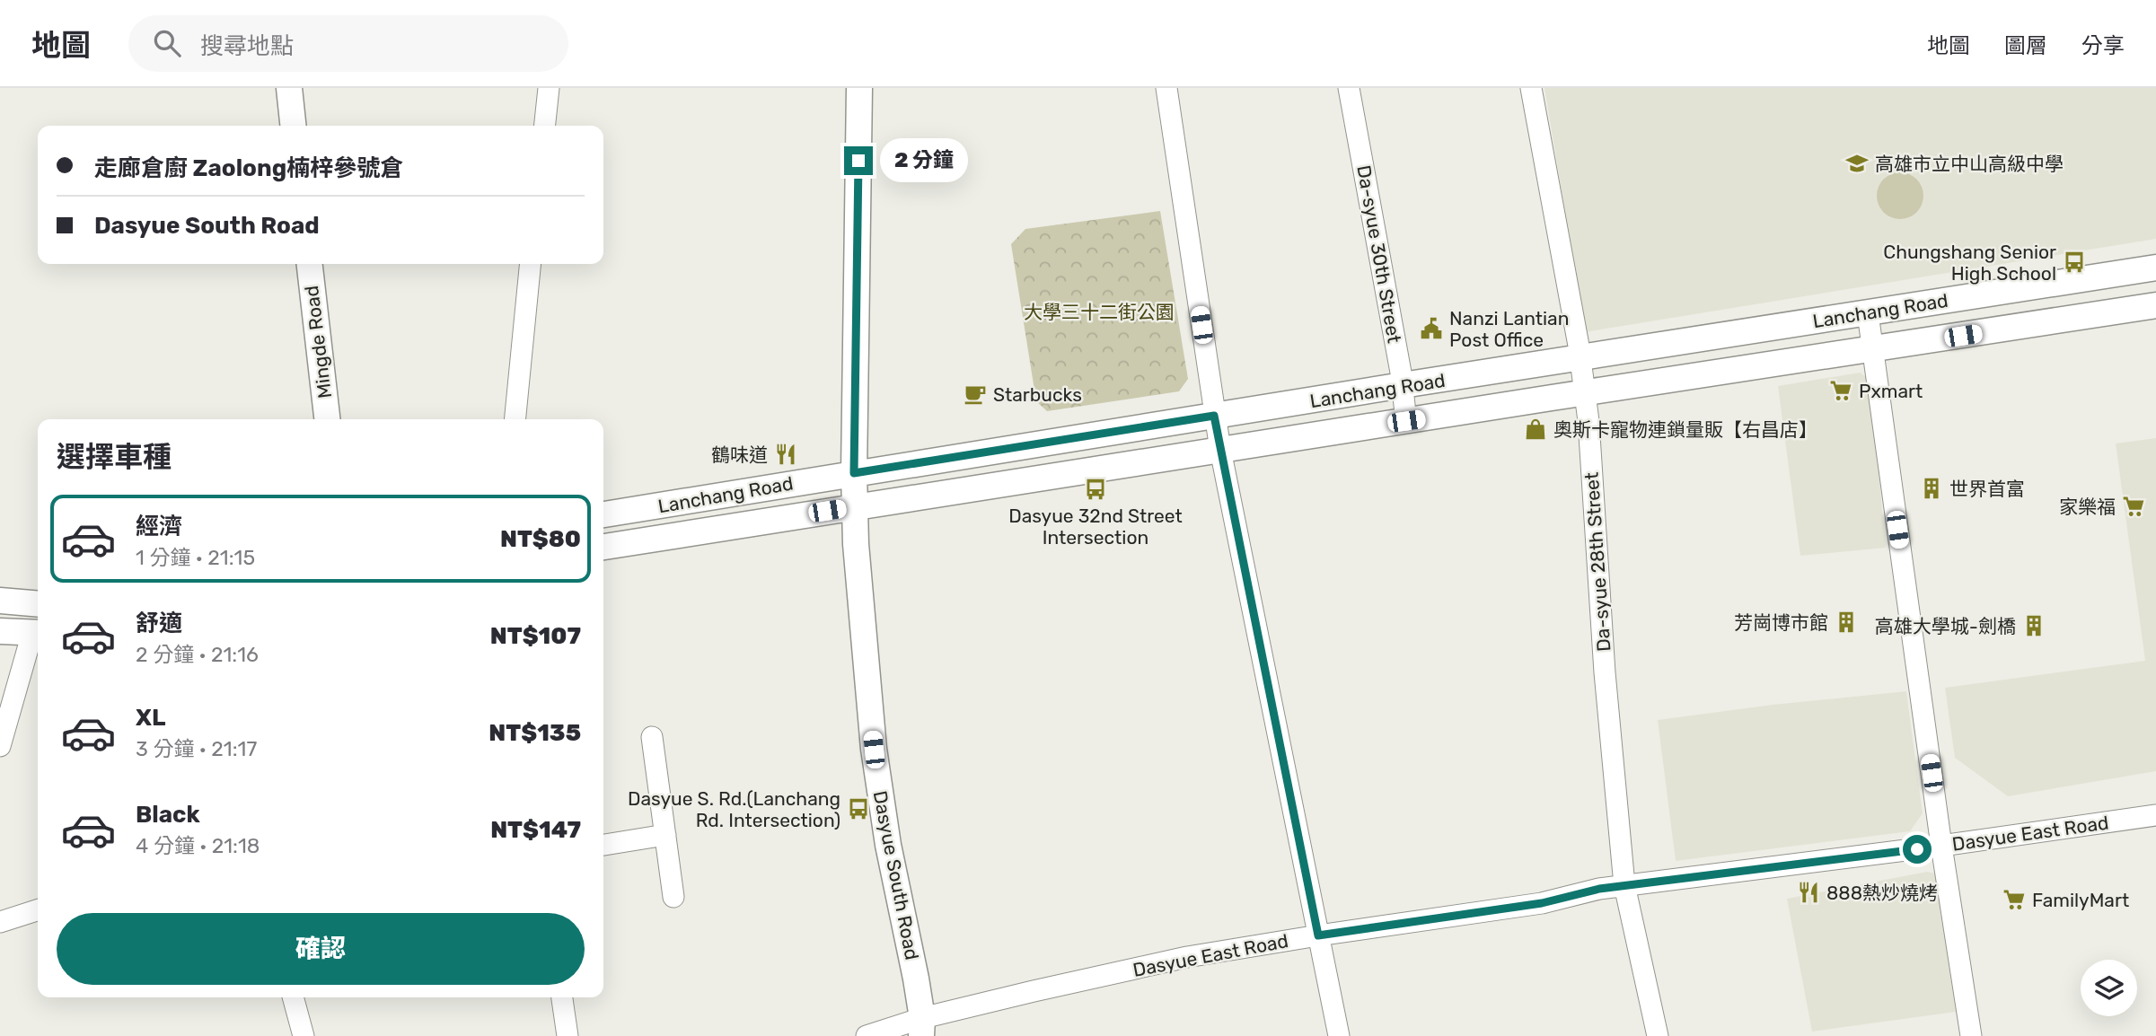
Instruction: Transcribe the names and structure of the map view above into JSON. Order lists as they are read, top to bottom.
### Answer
{
  "streets": {
    "street": [
      "Da-syue 30th Street",
      "Lanchang Road",
      "Mingde Road",
      "Da-syue 28th Street",
      "Dasyue East Road",
      "Dasyue South Road"
    ]
  },
  "crossings": [
    ["Da-syue 30th Street", "Lanchang Road"],
    ["Lanchang Road", "Da-syue 28th Street"],
    ["Lanchang Road", "Dasyue South Road"],
    ["Da-syue 28th Street", "Dasyue East Road"],
    ["Dasyue East Road", "Dasyue South Road"]
  ],
  "parks": ["大學三十二街公園"],
  "places": {
    "school or university": ["高雄市立中山高級中學"],
    "bus stop": ["Chungshang Senior High School", "Dasyue 32nd Street Intersection", "Dasyue S. Rd.(Lanchang Rd. Intersection)"],
    "public building": ["Nanzi Lantian Post Office"],
    "supermarket": ["Pxmart", "家樂福", "FamilyMart"],
    "cafe": ["Starbucks"],
    "shop": ["奧斯卡寵物連鎖量販【右昌店】"],
    "restaurant": ["鶴味道", "888熱炒燒烤"],
    "building": ["世界首富", "芳崗博市館", "高雄大學城-劍橋"]
  },
  "page": {
    "header": "地圖",
    "search": "搜尋地點",
    "nav": ["地圖", "圖層", "分享"],
    "banner": ["走廊倉廚 Zaolong楠梓參號倉", "Dasyue South Road"],
    "bubble": "2 分鐘",
    "heading": "選擇車種",
    "list": [
      {
        "name": "經濟",
        "note": "1 分鐘 · 21:15",
        "value": "NT$80"
      },
      {
        "name": "舒適",
        "note": "2 分鐘 · 21:16",
        "value": "NT$107"
      },
      {
        "name": "XL",
        "note": "3 分鐘 · 21:17",
        "value": "NT$135"
      },
      {
        "name": "Black",
        "note": "4 分鐘 · 21:18",
        "value": "NT$147"
      }
    ],
    "buttons": "確認"
  }
}
